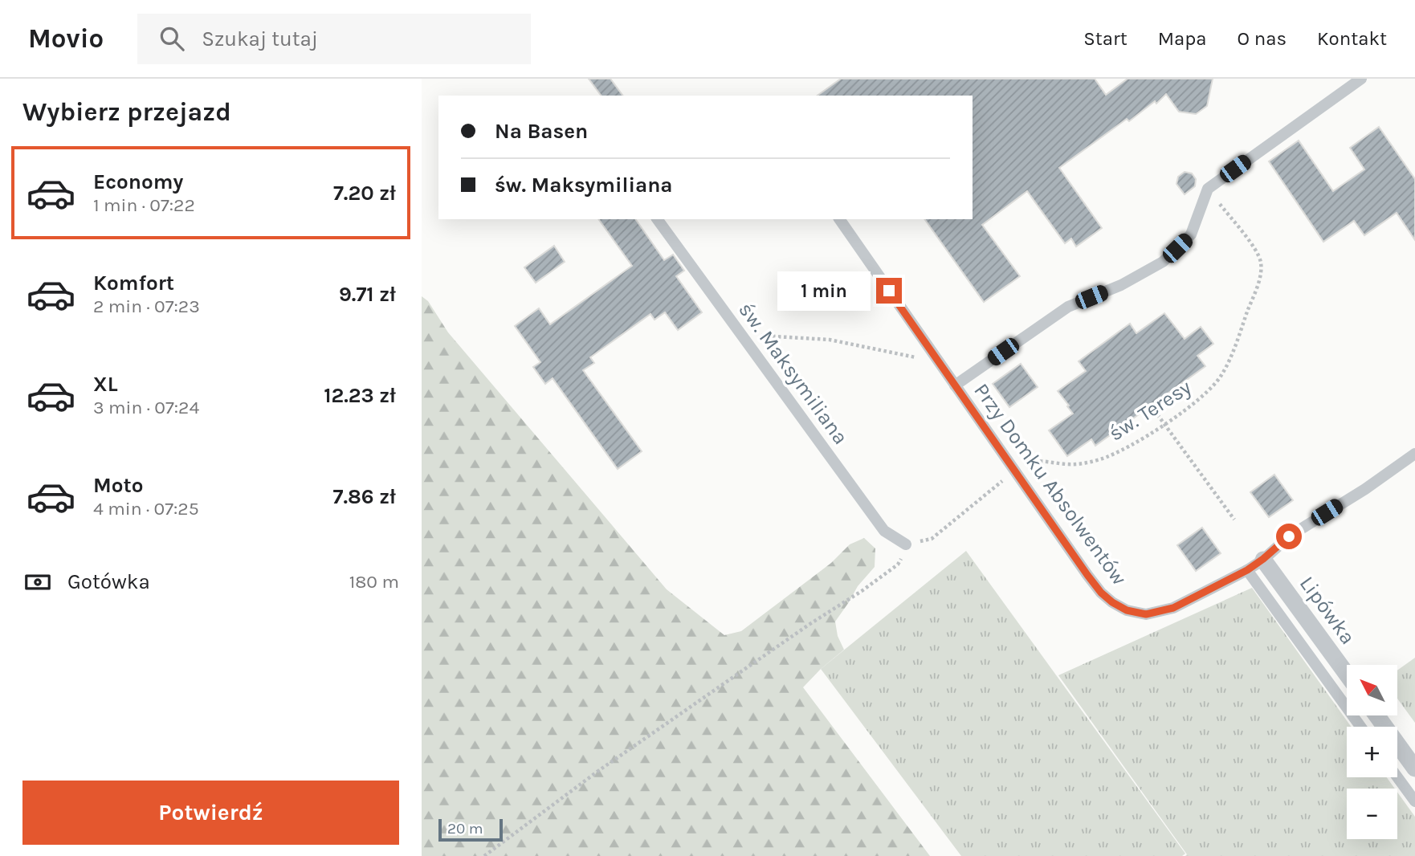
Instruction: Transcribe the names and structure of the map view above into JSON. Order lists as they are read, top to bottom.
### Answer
{
  "streets": {
    "street": ["Lipówka"],
    "lane": ["św. Maksymiliana", "Przy Domku Absolwentów"],
    "path": ["św. Teresy"]
  },
  "crossings": [
    ["św. Maksymiliana", "św. Teresy"],
    ["św. Teresy", "Przy Domku Absolwentów"],
    ["Przy Domku Absolwentów", "Lipówka"]
  ],
  "scale_bar": "20 m",
  "north": "top left",
  "page": {
    "header": "Movio",
    "search": "Szukaj tutaj",
    "nav": [
      "Start",
      "Mapa",
      "O nas",
      "Kontakt"
    ],
    "heading": "Wybierz przejazd",
    "banner": ["Na Basen", "św. Maksymiliana"],
    "list": [
      {
        "name": "Economy",
        "note": "1 min · 07:22",
        "value": "7.20 zł"
      },
      {
        "name": "Komfort",
        "note": "2 min · 07:23",
        "value": "9.71 zł"
      },
      {
        "name": "XL",
        "note": "3 min · 07:24",
        "value": "12.23 zł"
      },
      {
        "name": "Moto",
        "note": "4 min · 07:25",
        "value": "7.86 zł"
      }
    ],
    "bubble": "1 min",
    "pay": ["Gotówka", "180 m"],
    "map_buttons": ["+", "−"],
    "buttons": "Potwierdź",
    "scale": "20 m"
  }
}
